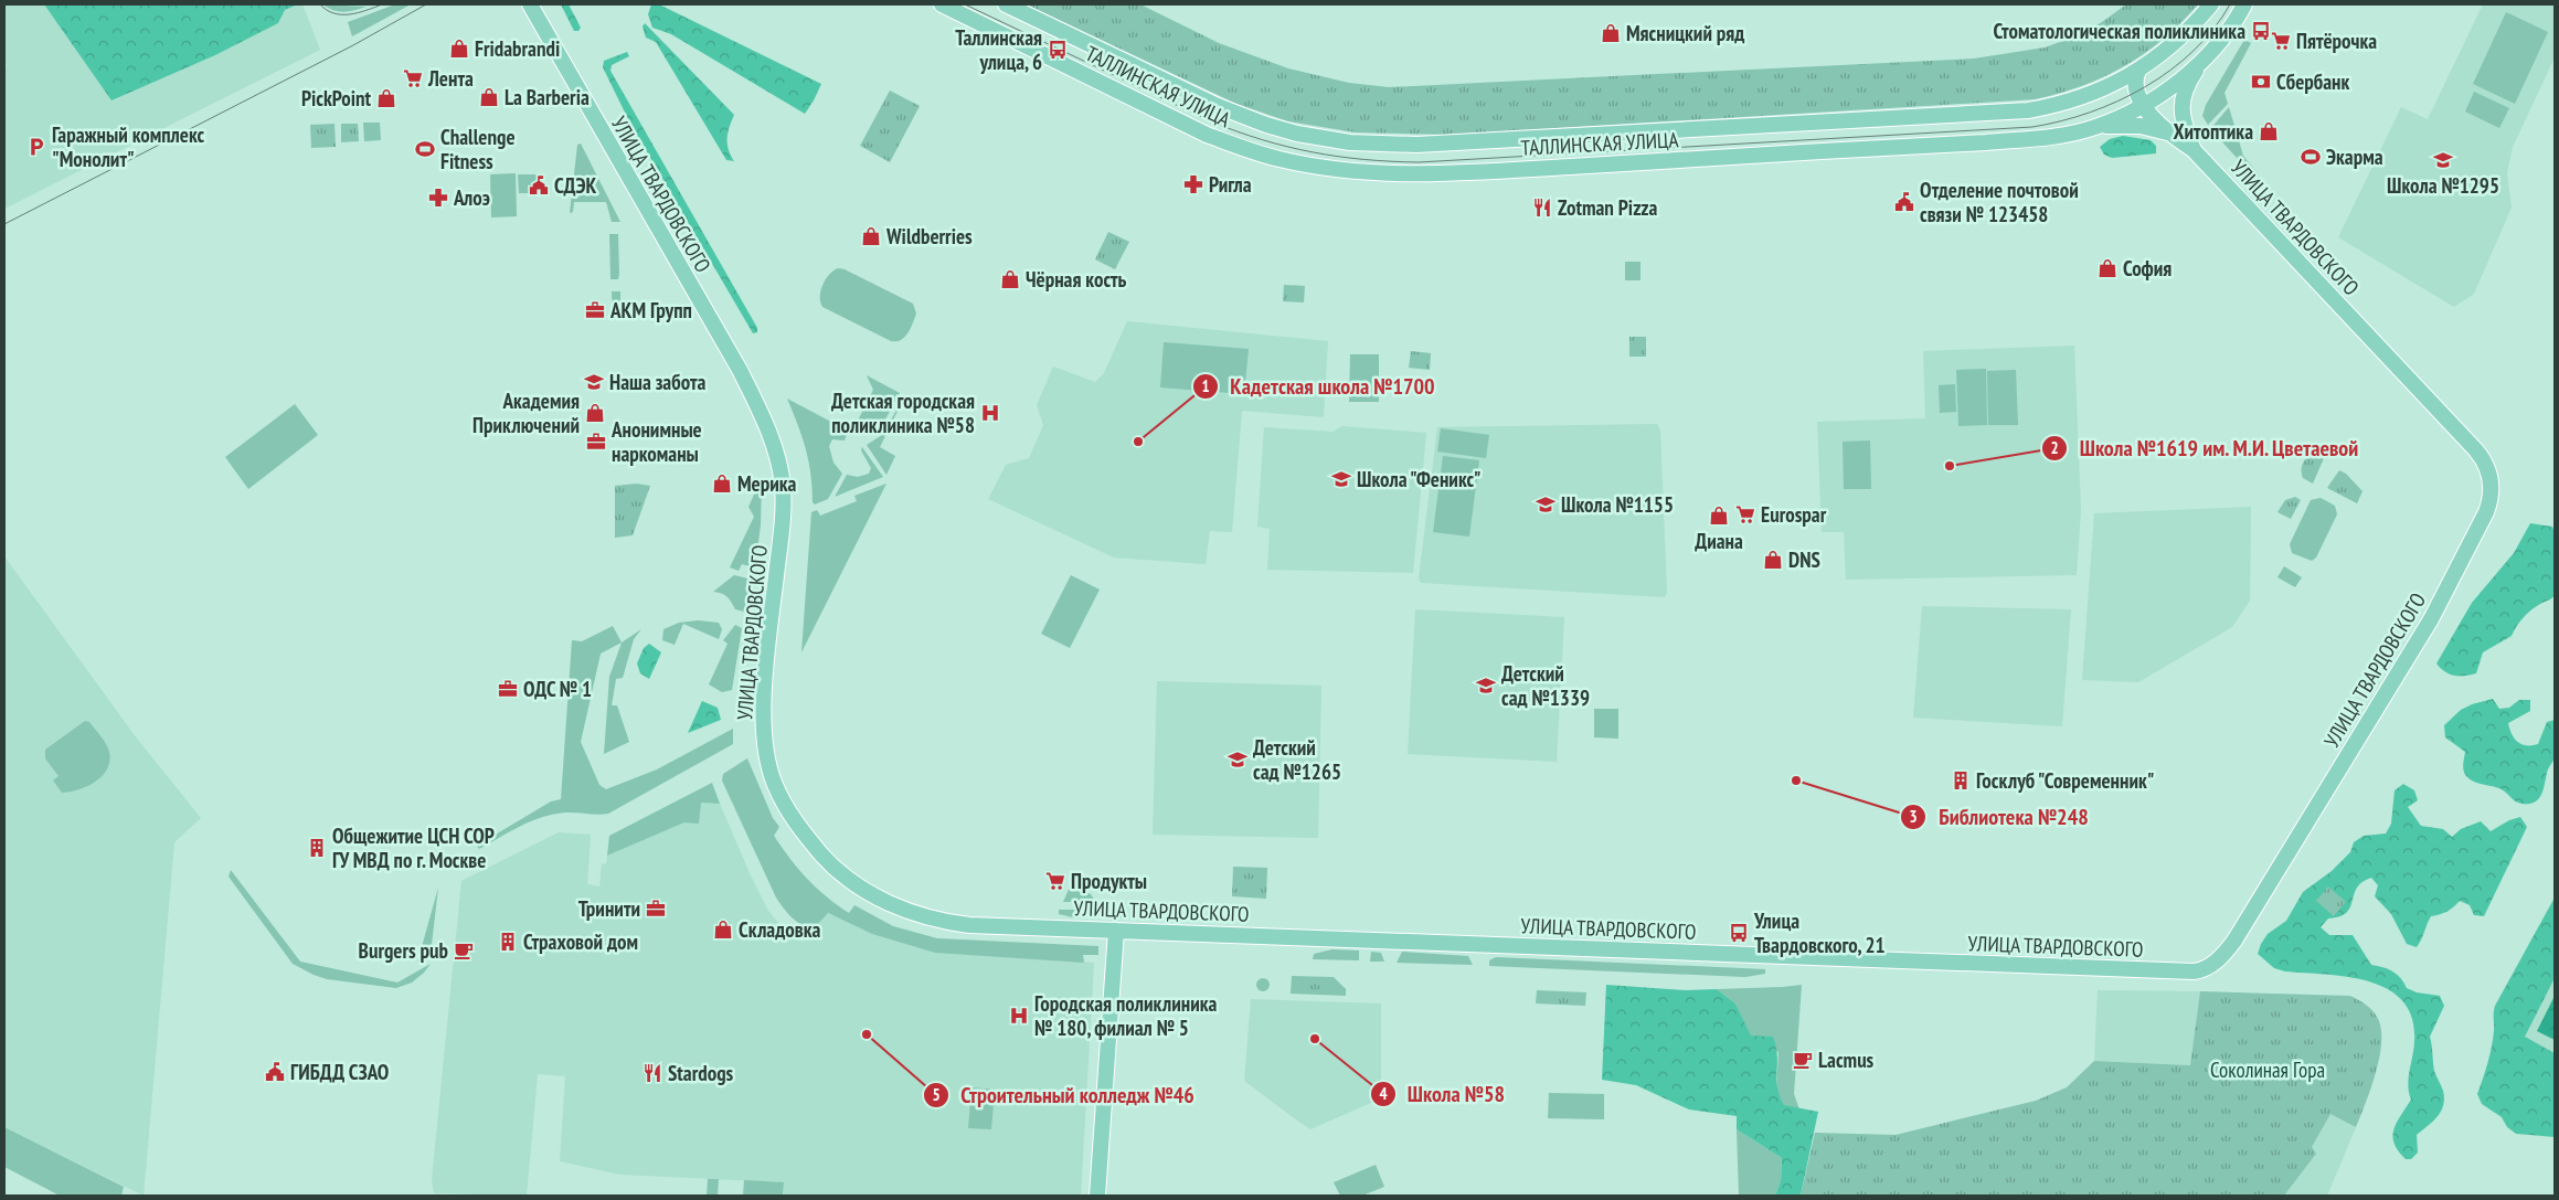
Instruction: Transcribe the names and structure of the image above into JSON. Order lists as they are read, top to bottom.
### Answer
{
  "streets": {
    "main road": ["ТАЛЛИНСКАЯ УЛИЦА", "УЛИЦА ТВАРДОВСКОГО"]
  },
  "crossings": [
    ["ТАЛЛИНСКАЯ УЛИЦА", "УЛИЦА ТВАРДОВСКОГО"]
  ],
  "parks": ["Соколиная Гора"],
  "places": {
    "bus stop": ["Стоматологическая поликлиника", "Таллинская улица, 6", "Улица Твардовского, 21"],
    "shop": [
      "Мясницкий ряд",
      "Fridabrandi",
      "La Barberia",
      "PickPoint",
      "Хитоптика",
      "Wildberries",
      "София",
      "Чёрная кость",
      "Академия Приключений",
      "Мерика",
      "Диана",
      "DNS",
      "Складовка"
    ],
    "supermarket": [
      "Пятёрочка",
      "Лента",
      "Eurospar",
      "Продукты"
    ],
    "bank": ["Сбербанк"],
    "parking": ["Гаражный комплекс \"Монолит\""],
    "sports": ["Challenge Fitness", "Экарма"],
    "school or university": [
      "Школа №1295",
      "Наша забота",
      "Школа \"Феникс\"",
      "Школа №1155",
      "Детский сад №1339",
      "Детский сад №1265"
    ],
    "pharmacy": ["Ригла", "Алоэ"],
    "public building": ["СДЭК", "Отделение почтовой связи № 123458", "ГИБДД СЗАО"],
    "restaurant": ["Zotman Pizza", "Stardogs"],
    "office": [
      "АКМ Групп",
      "Анонимные наркоманы",
      "ОДС № 1",
      "Тринити"
    ],
    "hospital": ["Детская городская поликлиника №58", "Городская поликлиника № 180, филиал № 5"],
    "other": [
      "Кадетская школа №1700",
      "Школа №1619 им. М.И. Цветаевой",
      "Библиотека №248",
      "Строительный колледж №46",
      "Школа №58"
    ],
    "building": ["Госклуб \"Современник\"", "Общежитие ЦСН СОР ГУ МВД по г. Москве", "Страховой дом"],
    "cafe": ["Burgers pub", "Lacmus"]
  }
}
